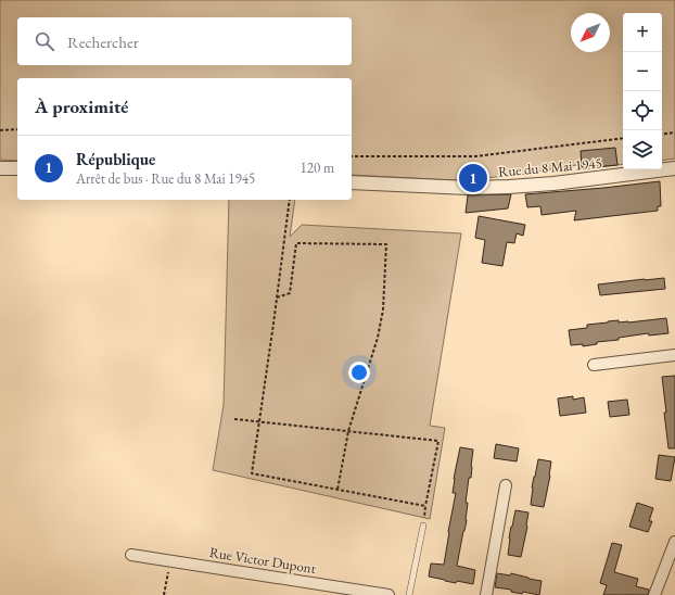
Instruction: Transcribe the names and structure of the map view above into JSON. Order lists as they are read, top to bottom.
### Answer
{
  "streets": {
    "street": ["Rue du 8 Mai 1945", "Rue Victor Dupont"]
  },
  "north": "bottom left",
  "page": {
    "map_buttons": ["+", "−"],
    "search": "Rechercher",
    "heading": "À proximité",
    "list": [
      {
        "mark": "1",
        "name": "République",
        "note": "Arrêt de bus · Rue du 8 Mai 1945",
        "value": "120 m"
      }
    ],
    "pins": "1"
  }
}
